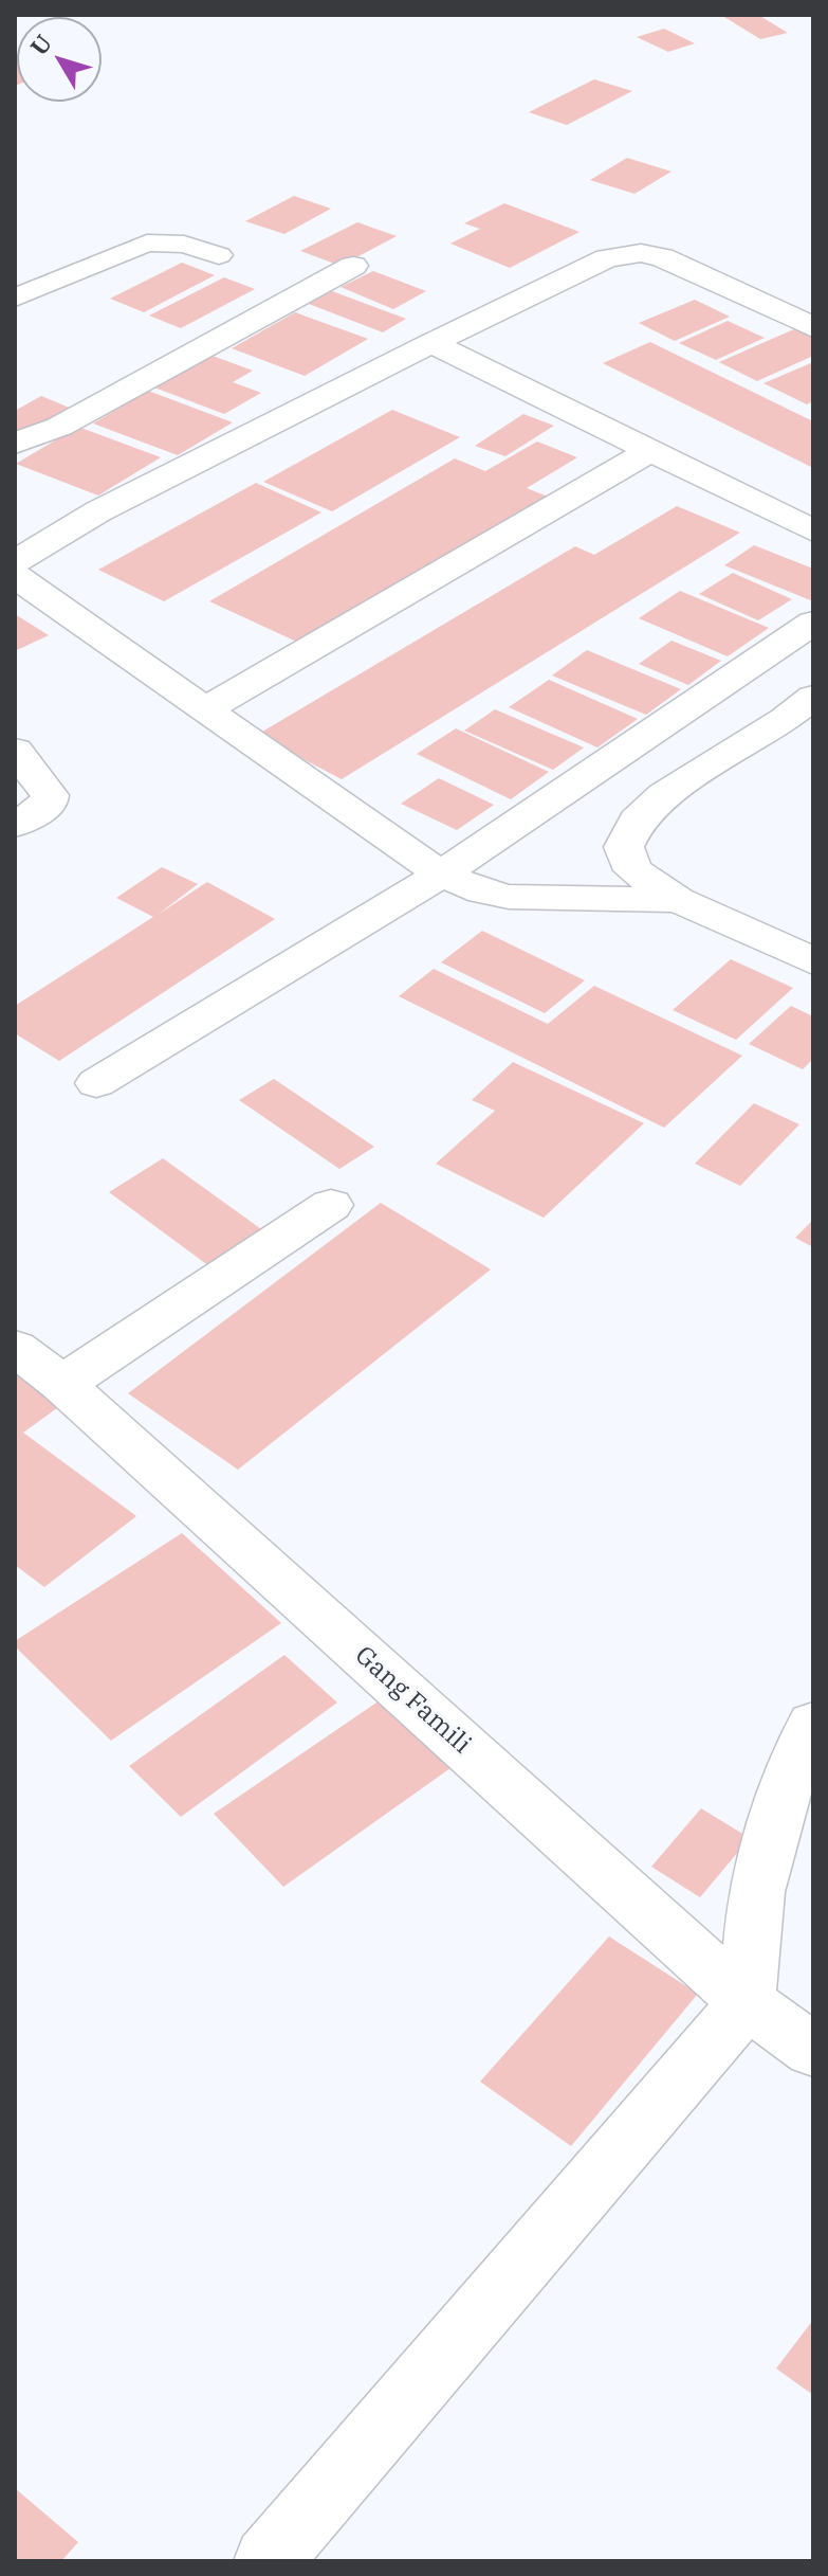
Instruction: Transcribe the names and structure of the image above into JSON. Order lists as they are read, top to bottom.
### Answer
{
  "streets": {
    "street": ["Gang Famili"]
  },
  "north": "top left"
}
